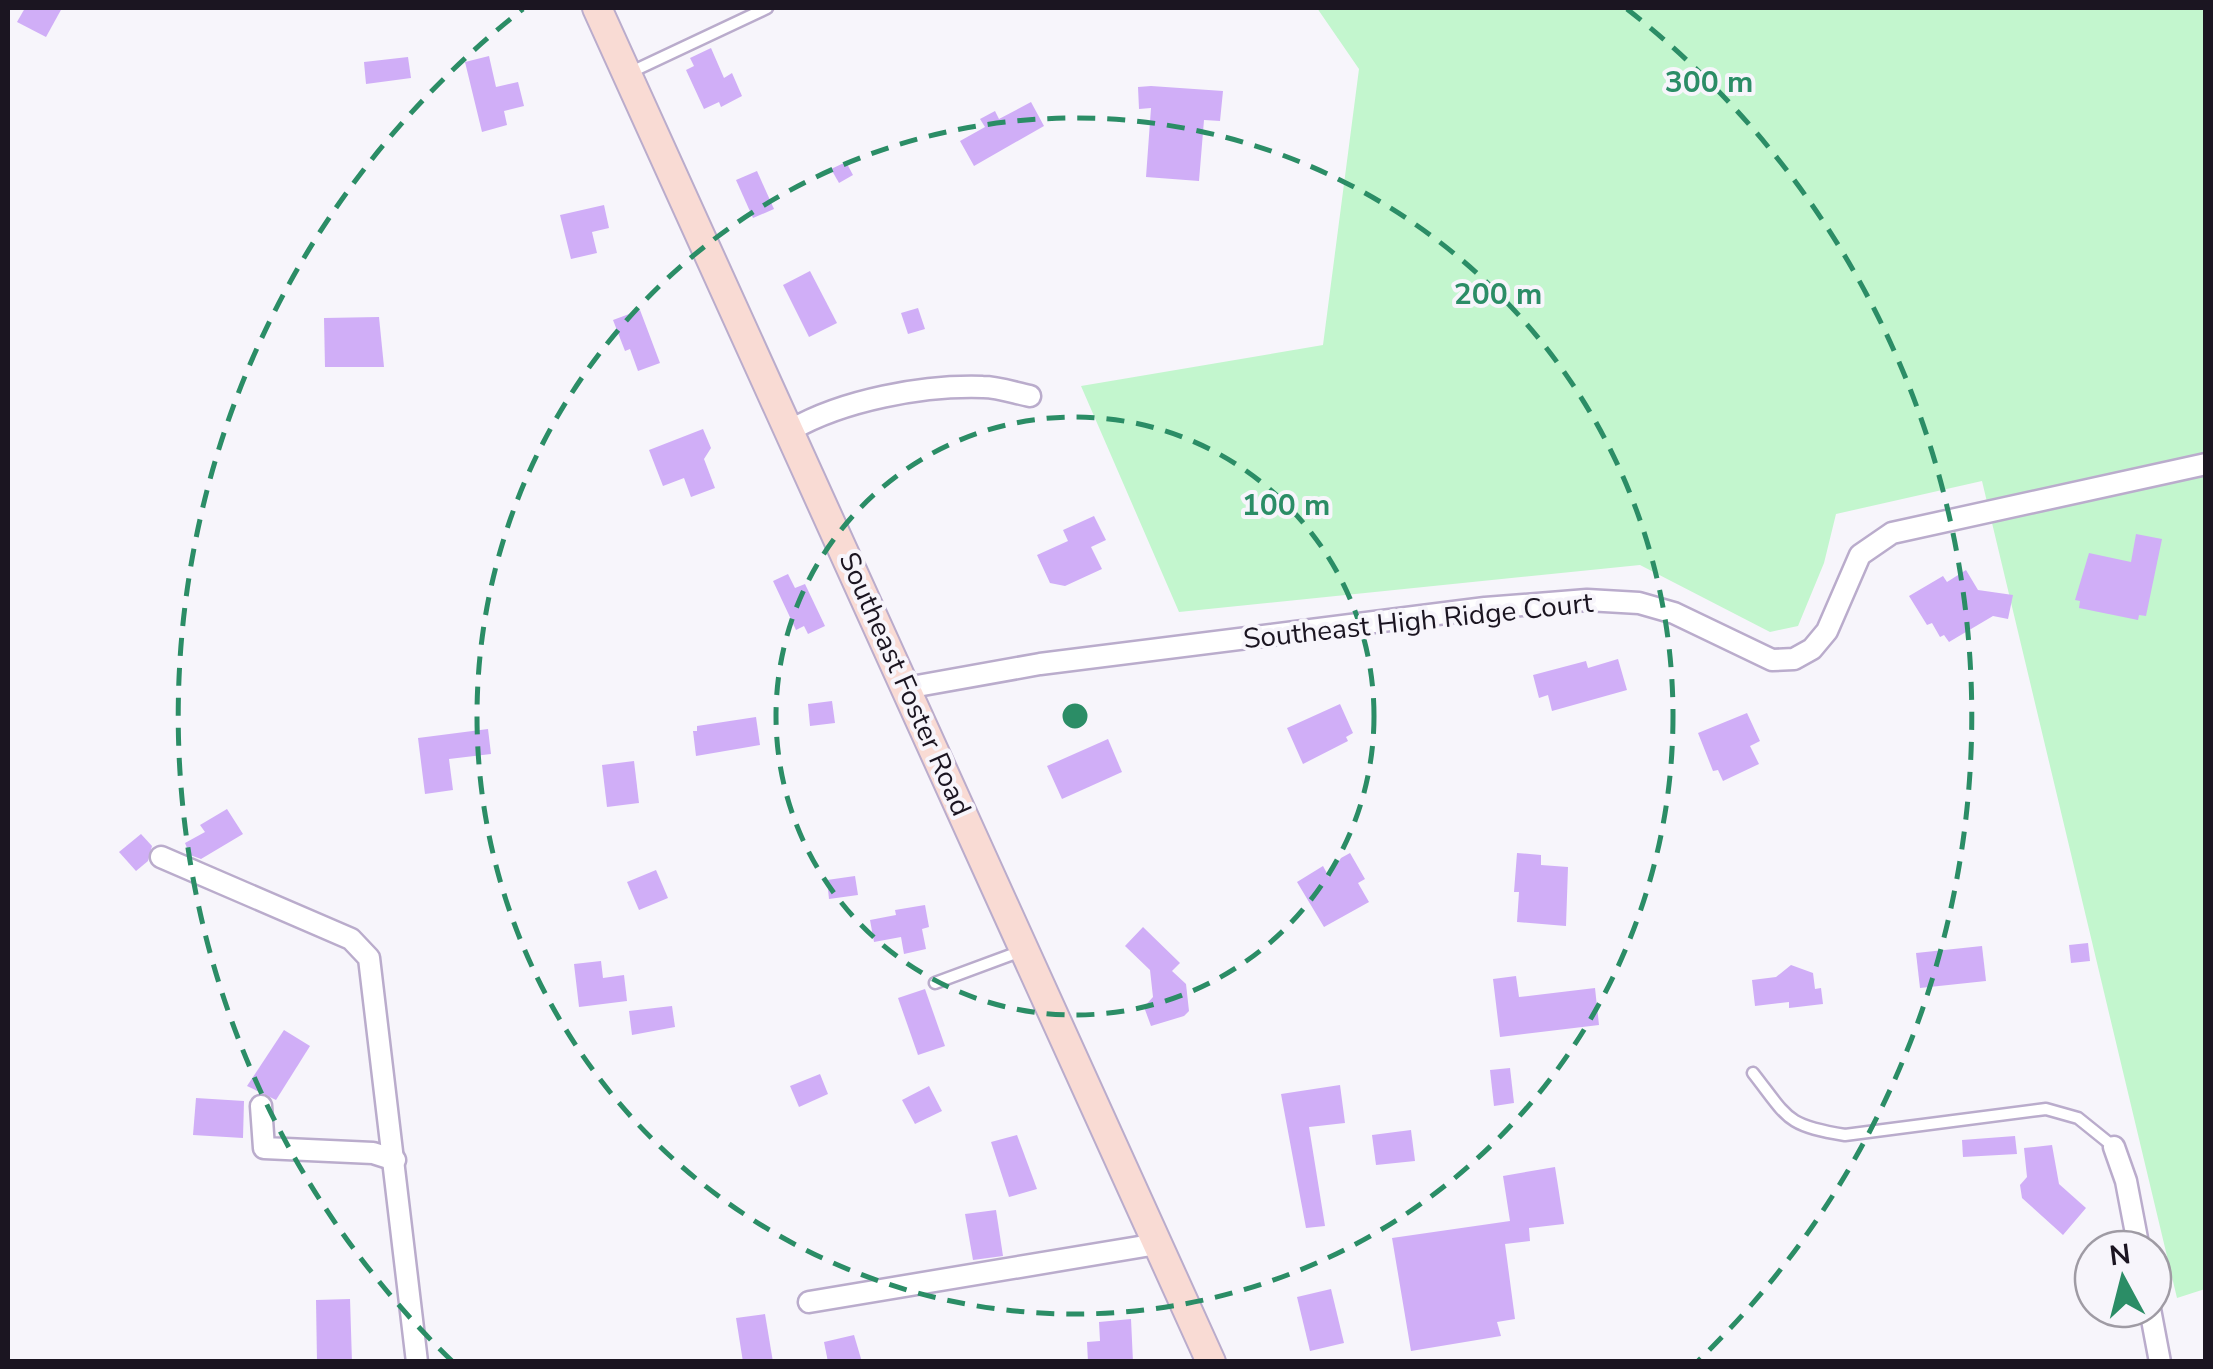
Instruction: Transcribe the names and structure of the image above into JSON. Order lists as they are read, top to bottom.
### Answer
{
  "streets": {
    "main road": ["Southeast Foster Road"],
    "street": ["Southeast High Ridge Court"]
  },
  "crossings": [
    ["Southeast High Ridge Court", "Southeast Foster Road"]
  ],
  "north": "top",
  "rings": ["300 m", "200 m", "100 m"]
}
